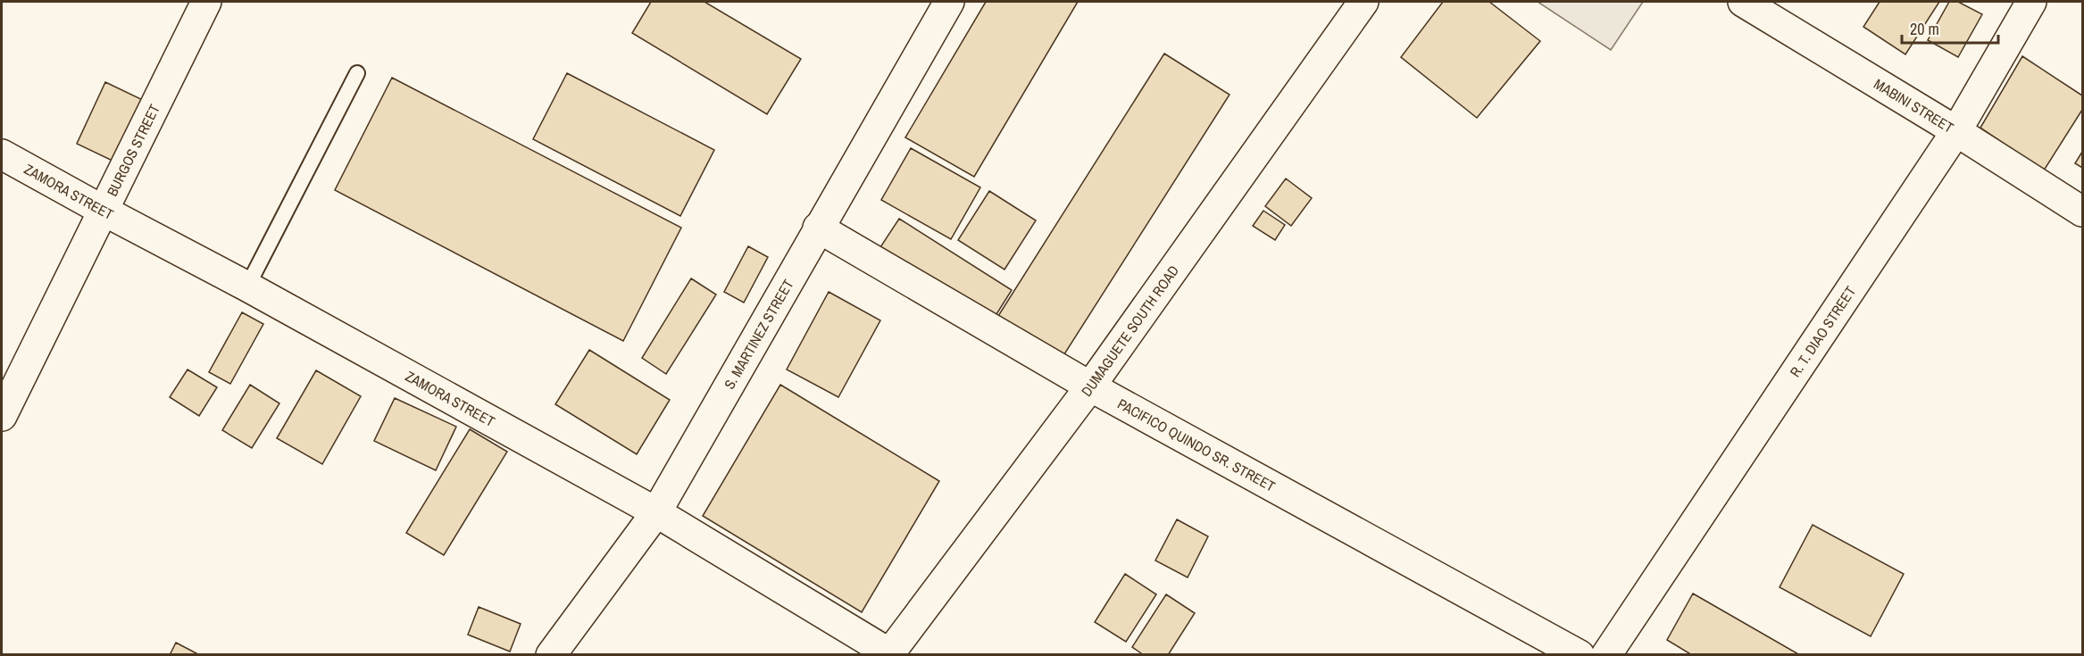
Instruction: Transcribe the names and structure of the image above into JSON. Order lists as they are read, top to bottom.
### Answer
{
  "streets": {
    "main road": [
      "MABINI STREET",
      "BURGOS STREET",
      "ZAMORA STREET",
      "DUMAGUETE SOUTH ROAD",
      "R. T. DIAO STREET",
      "S. MARTINEZ STREET",
      "PACIFICO QUINDO SR. STREET"
    ]
  },
  "crossings": [
    ["MABINI STREET", "R. T. DIAO STREET"],
    ["BURGOS STREET", "ZAMORA STREET"],
    ["ZAMORA STREET", "DUMAGUETE SOUTH ROAD"],
    ["ZAMORA STREET", "S. MARTINEZ STREET"],
    ["DUMAGUETE SOUTH ROAD", "PACIFICO QUINDO SR. STREET"],
    ["S. MARTINEZ STREET", "PACIFICO QUINDO SR. STREET"]
  ],
  "scale_bar": "20 m"
}
